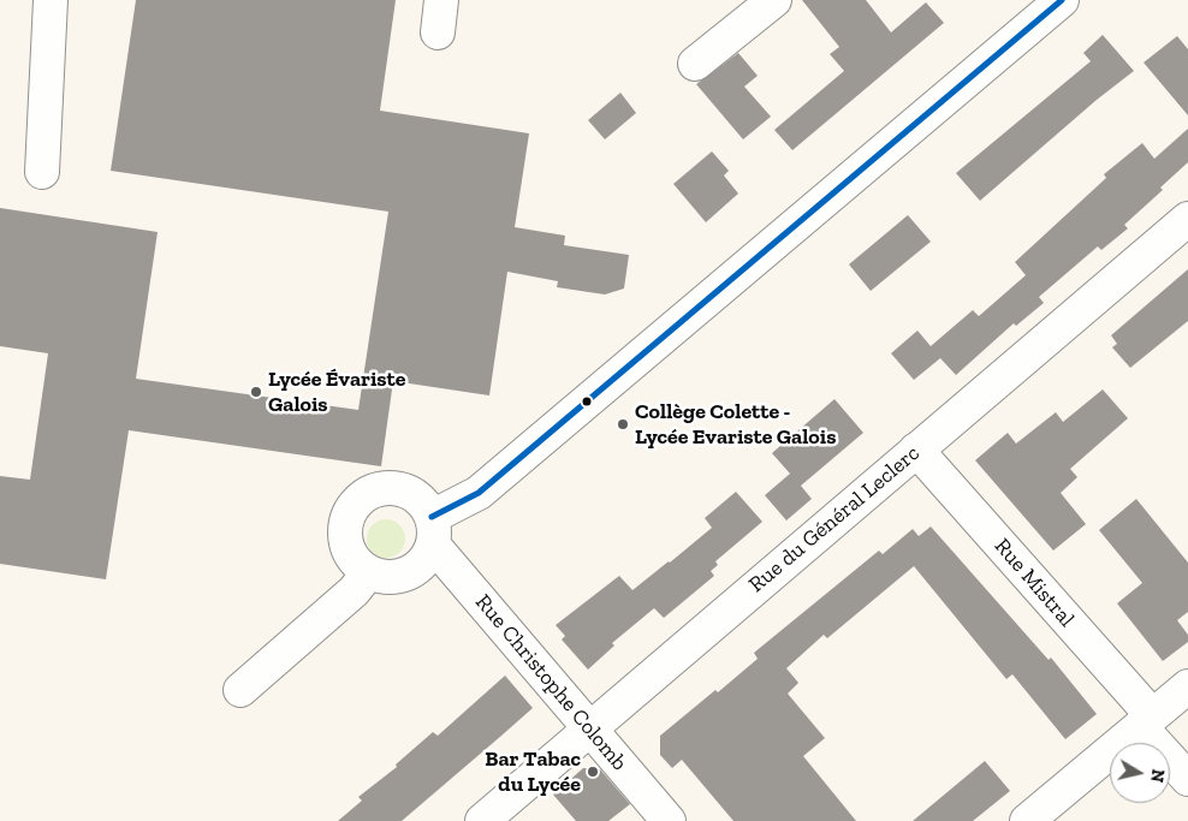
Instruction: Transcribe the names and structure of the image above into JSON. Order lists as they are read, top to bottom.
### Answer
{
  "streets": {
    "street": ["Rue du Général Leclerc", "Rue Mistral", "Rue Christophe Colomb"]
  },
  "crossings": [
    ["Rue du Général Leclerc", "Rue Mistral"],
    ["Rue du Général Leclerc", "Rue Christophe Colomb"]
  ],
  "places": ["Lycée Évariste Galois", "Collège Colette - Lycée Evariste Galois", "Bar Tabac du Lycée"],
  "north": "right"
}
